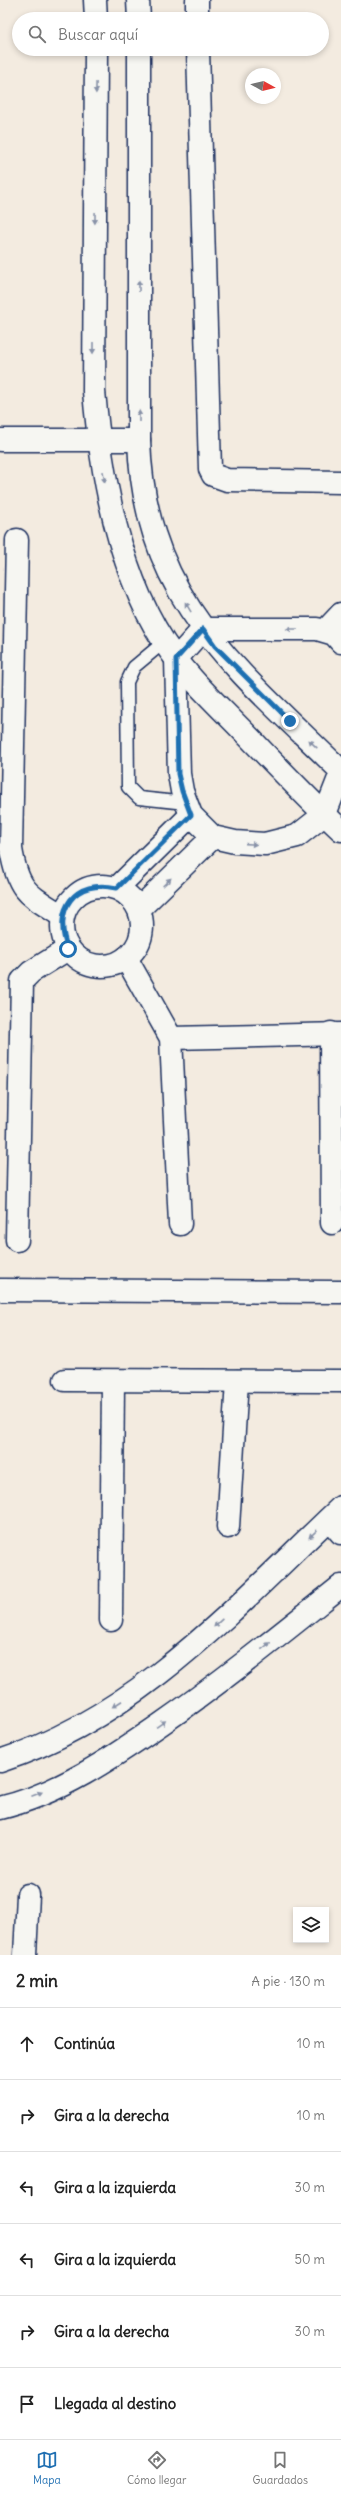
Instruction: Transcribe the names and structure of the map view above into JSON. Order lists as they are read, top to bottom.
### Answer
{
  "north": "right",
  "page": {
    "search": "Buscar aquí",
    "heading": ["2 min", "A pie · 130 m"],
    "list": [
      ["Continúa", "10 m"],
      ["Gira a la derecha", "10 m"],
      ["Gira a la izquierda", "30 m"],
      ["Gira a la izquierda", "50 m"],
      ["Gira a la derecha", "30 m"],
      "Llegada al destino"
    ],
    "nav": ["Mapa", "Cómo llegar", "Guardados"]
  }
}
